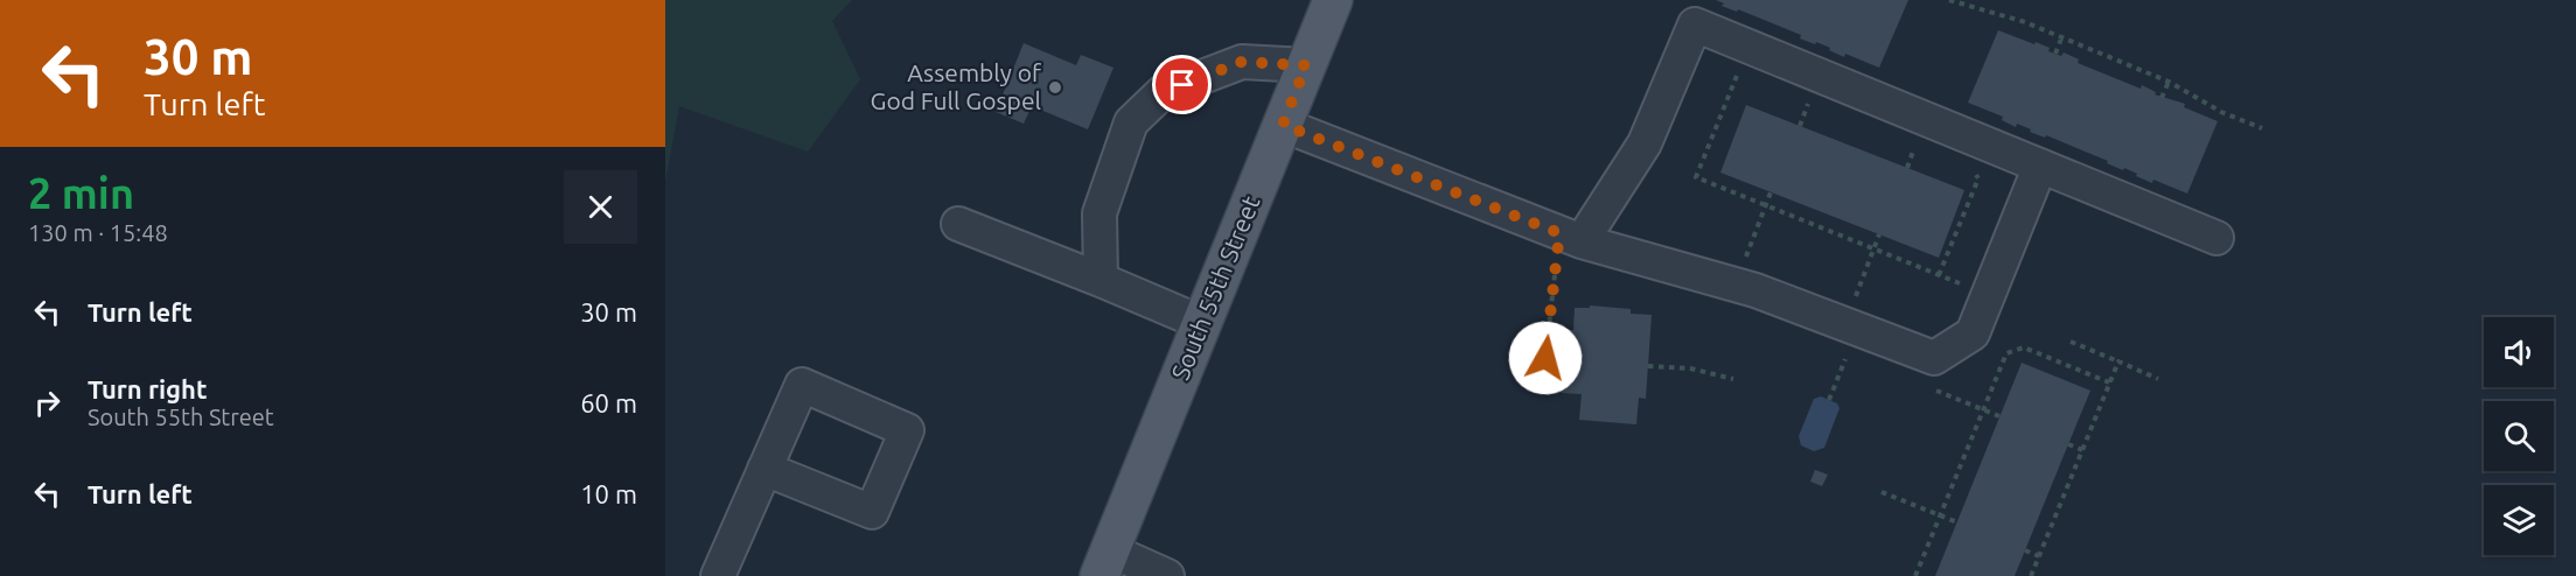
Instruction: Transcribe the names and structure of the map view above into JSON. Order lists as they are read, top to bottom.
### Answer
{
  "streets": {
    "main road": ["South 55th Street"]
  },
  "places": ["Assembly of God Full Gospel"],
  "page": {
    "turn": ["30 m", "Turn left"],
    "heading": ["2 min", "130 m · 15:48"],
    "list": [
      {
        "name": "Turn left",
        "value": "30 m"
      },
      {
        "name": "Turn right",
        "note": "South 55th Street",
        "value": "60 m"
      },
      {
        "name": "Turn left",
        "value": "10 m"
      }
    ]
  }
}
